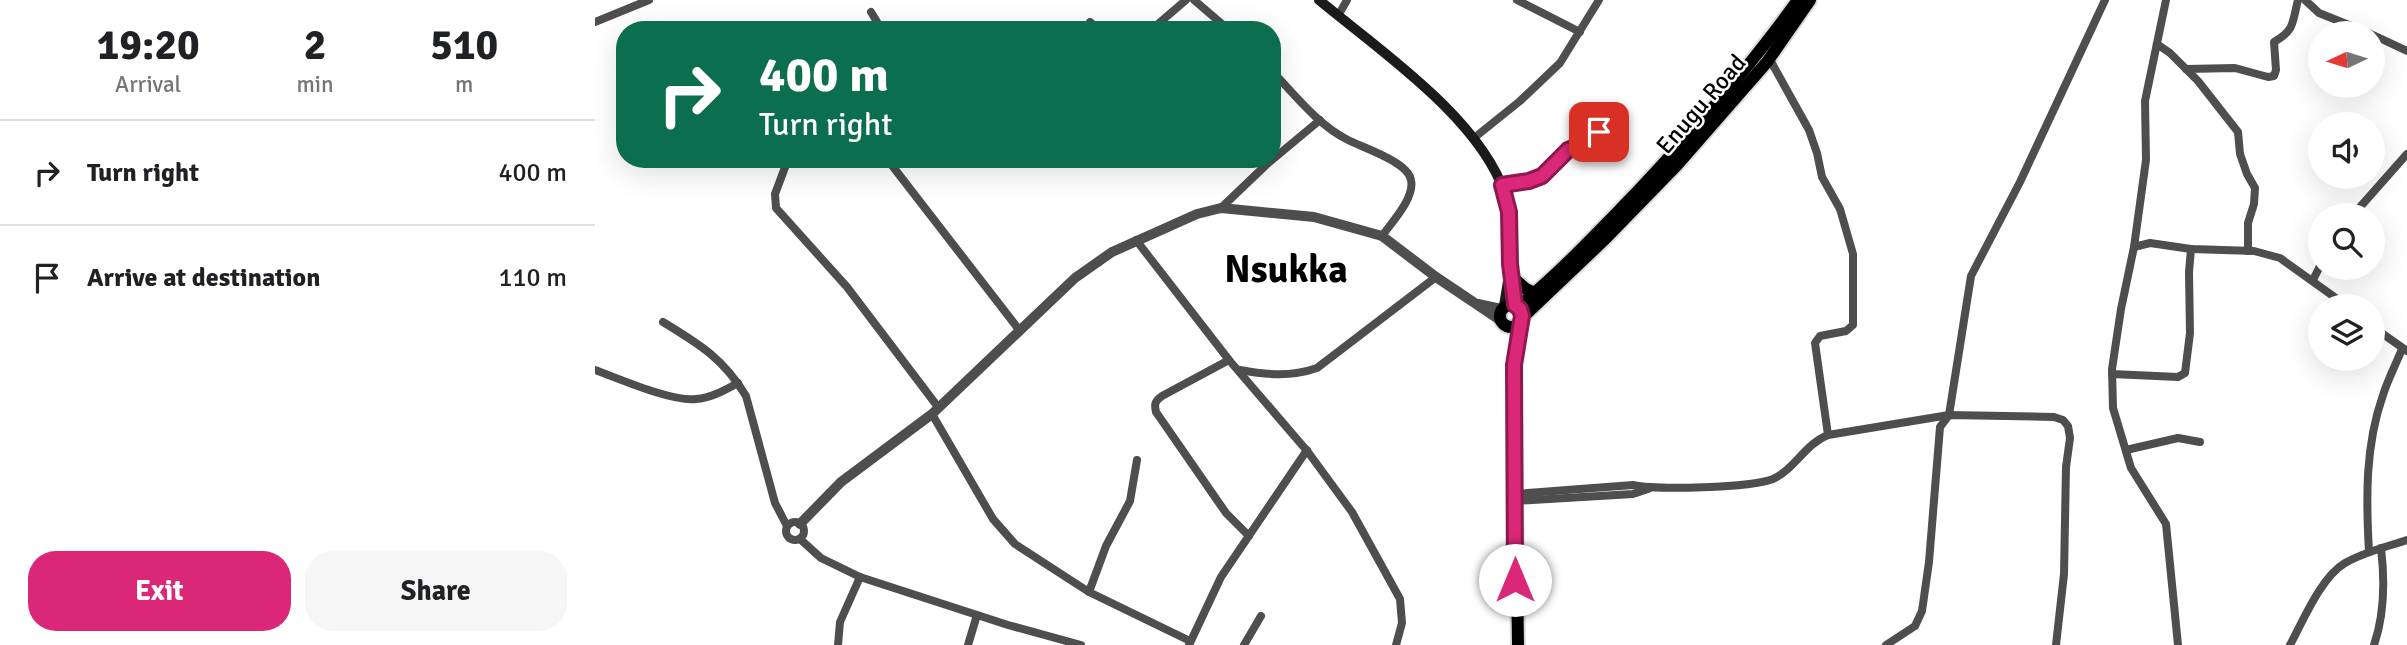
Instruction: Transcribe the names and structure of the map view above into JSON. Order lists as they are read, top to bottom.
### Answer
{
  "streets": {
    "main road": ["Enugu Road"]
  },
  "districts": ["Nsukka"],
  "north": "left",
  "page": {
    "eta": [
      "19:20",
      "Arrival",
      "2",
      "min",
      "510",
      "m"
    ],
    "turn": ["400 m", "Turn right"],
    "list": [
      {
        "name": "Turn right",
        "value": "400 m"
      },
      {
        "name": "Arrive at destination",
        "value": "110 m"
      }
    ],
    "buttons": ["Exit", "Share"]
  }
}
